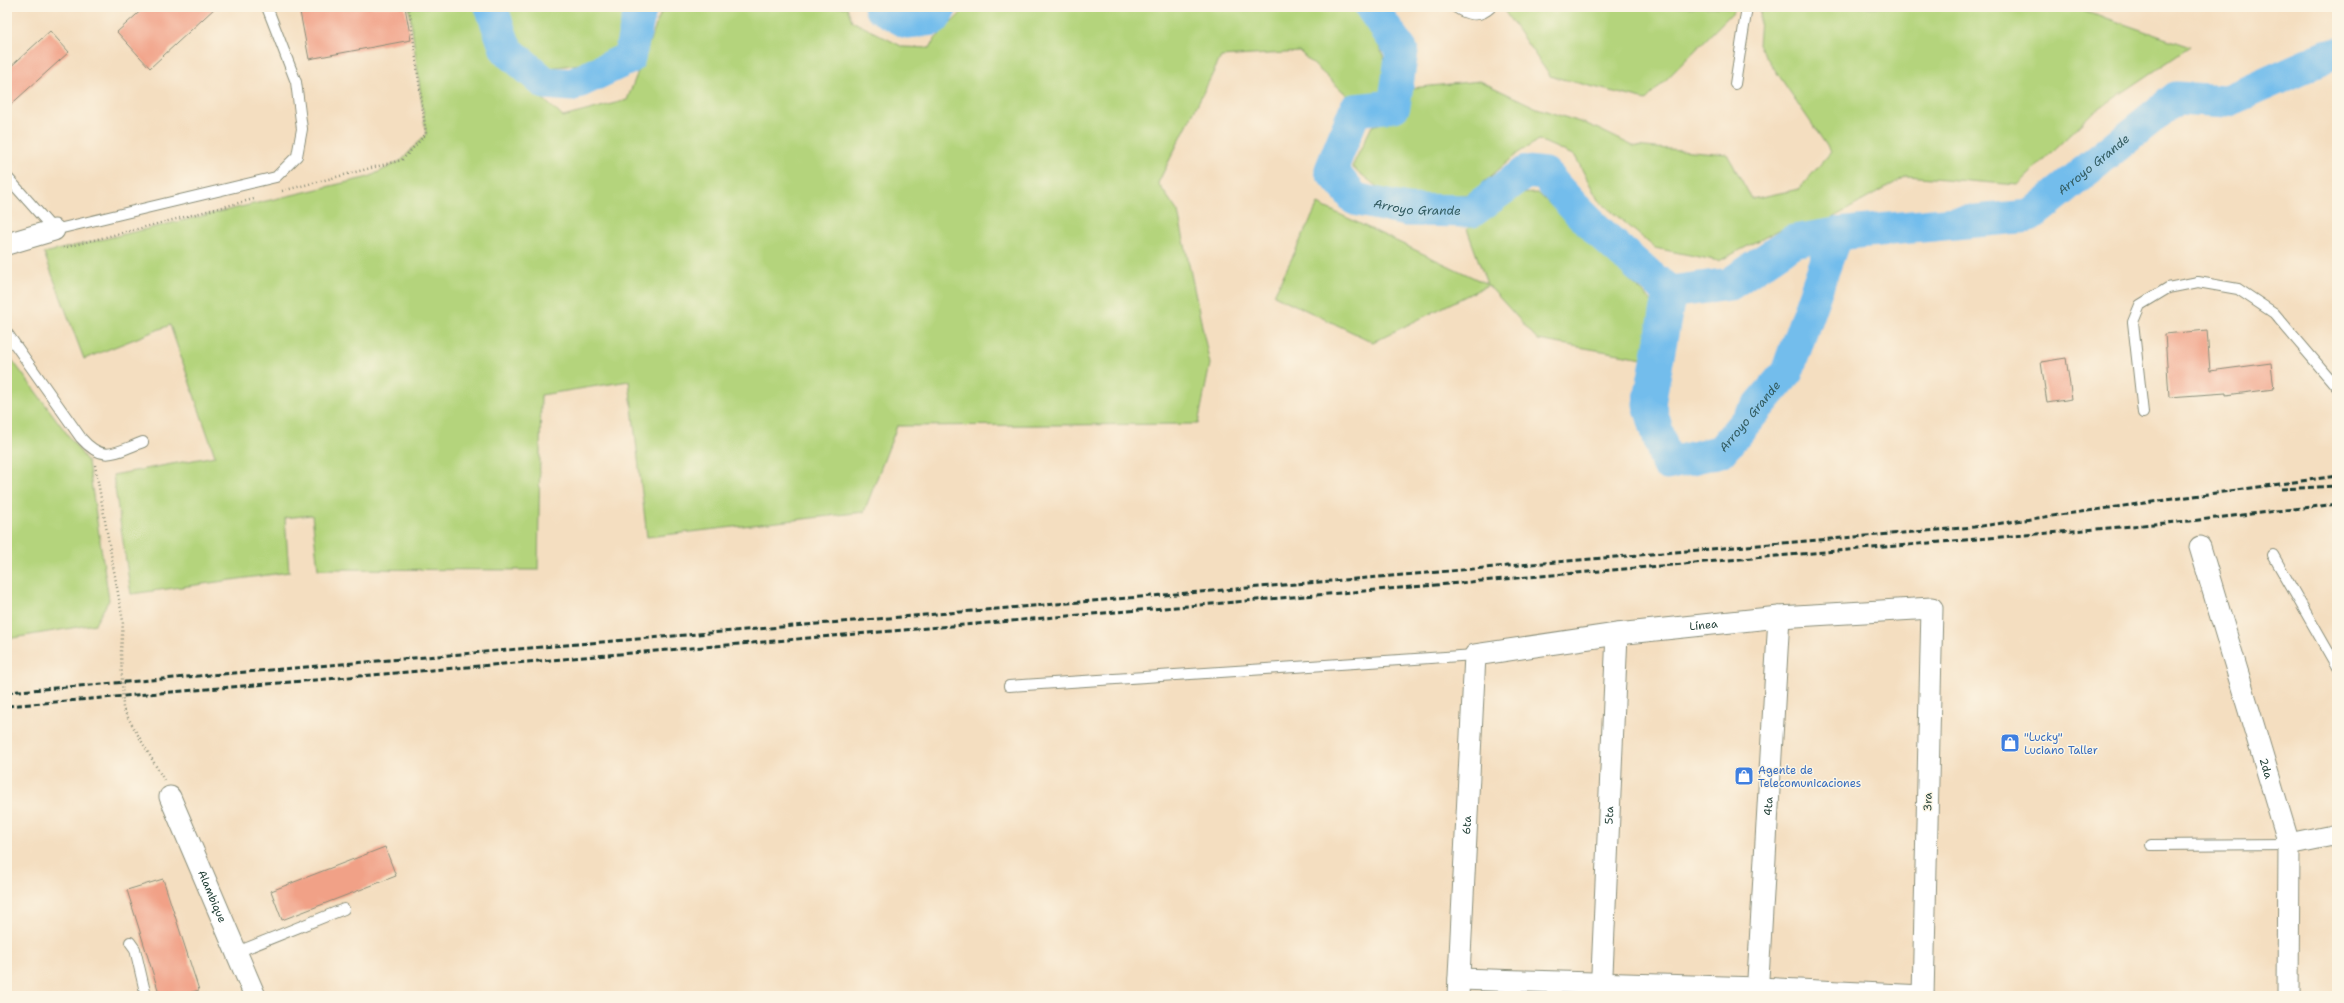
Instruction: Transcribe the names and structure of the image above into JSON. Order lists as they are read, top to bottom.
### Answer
{
  "streets": {
    "street": [
      "Línea",
      "2da",
      "3ra",
      "4ta",
      "5ta",
      "6ta",
      "Alambique"
    ]
  },
  "crossings": [
    ["Línea", "3ra"],
    ["Línea", "4ta"],
    ["Línea", "5ta"],
    ["Línea", "6ta"]
  ],
  "water": ["Arroyo Grande"],
  "places": {
    "shop": ["\"Lucky\" Luciano Taller", "Agente de Telecomunicaciones"]
  }
}
